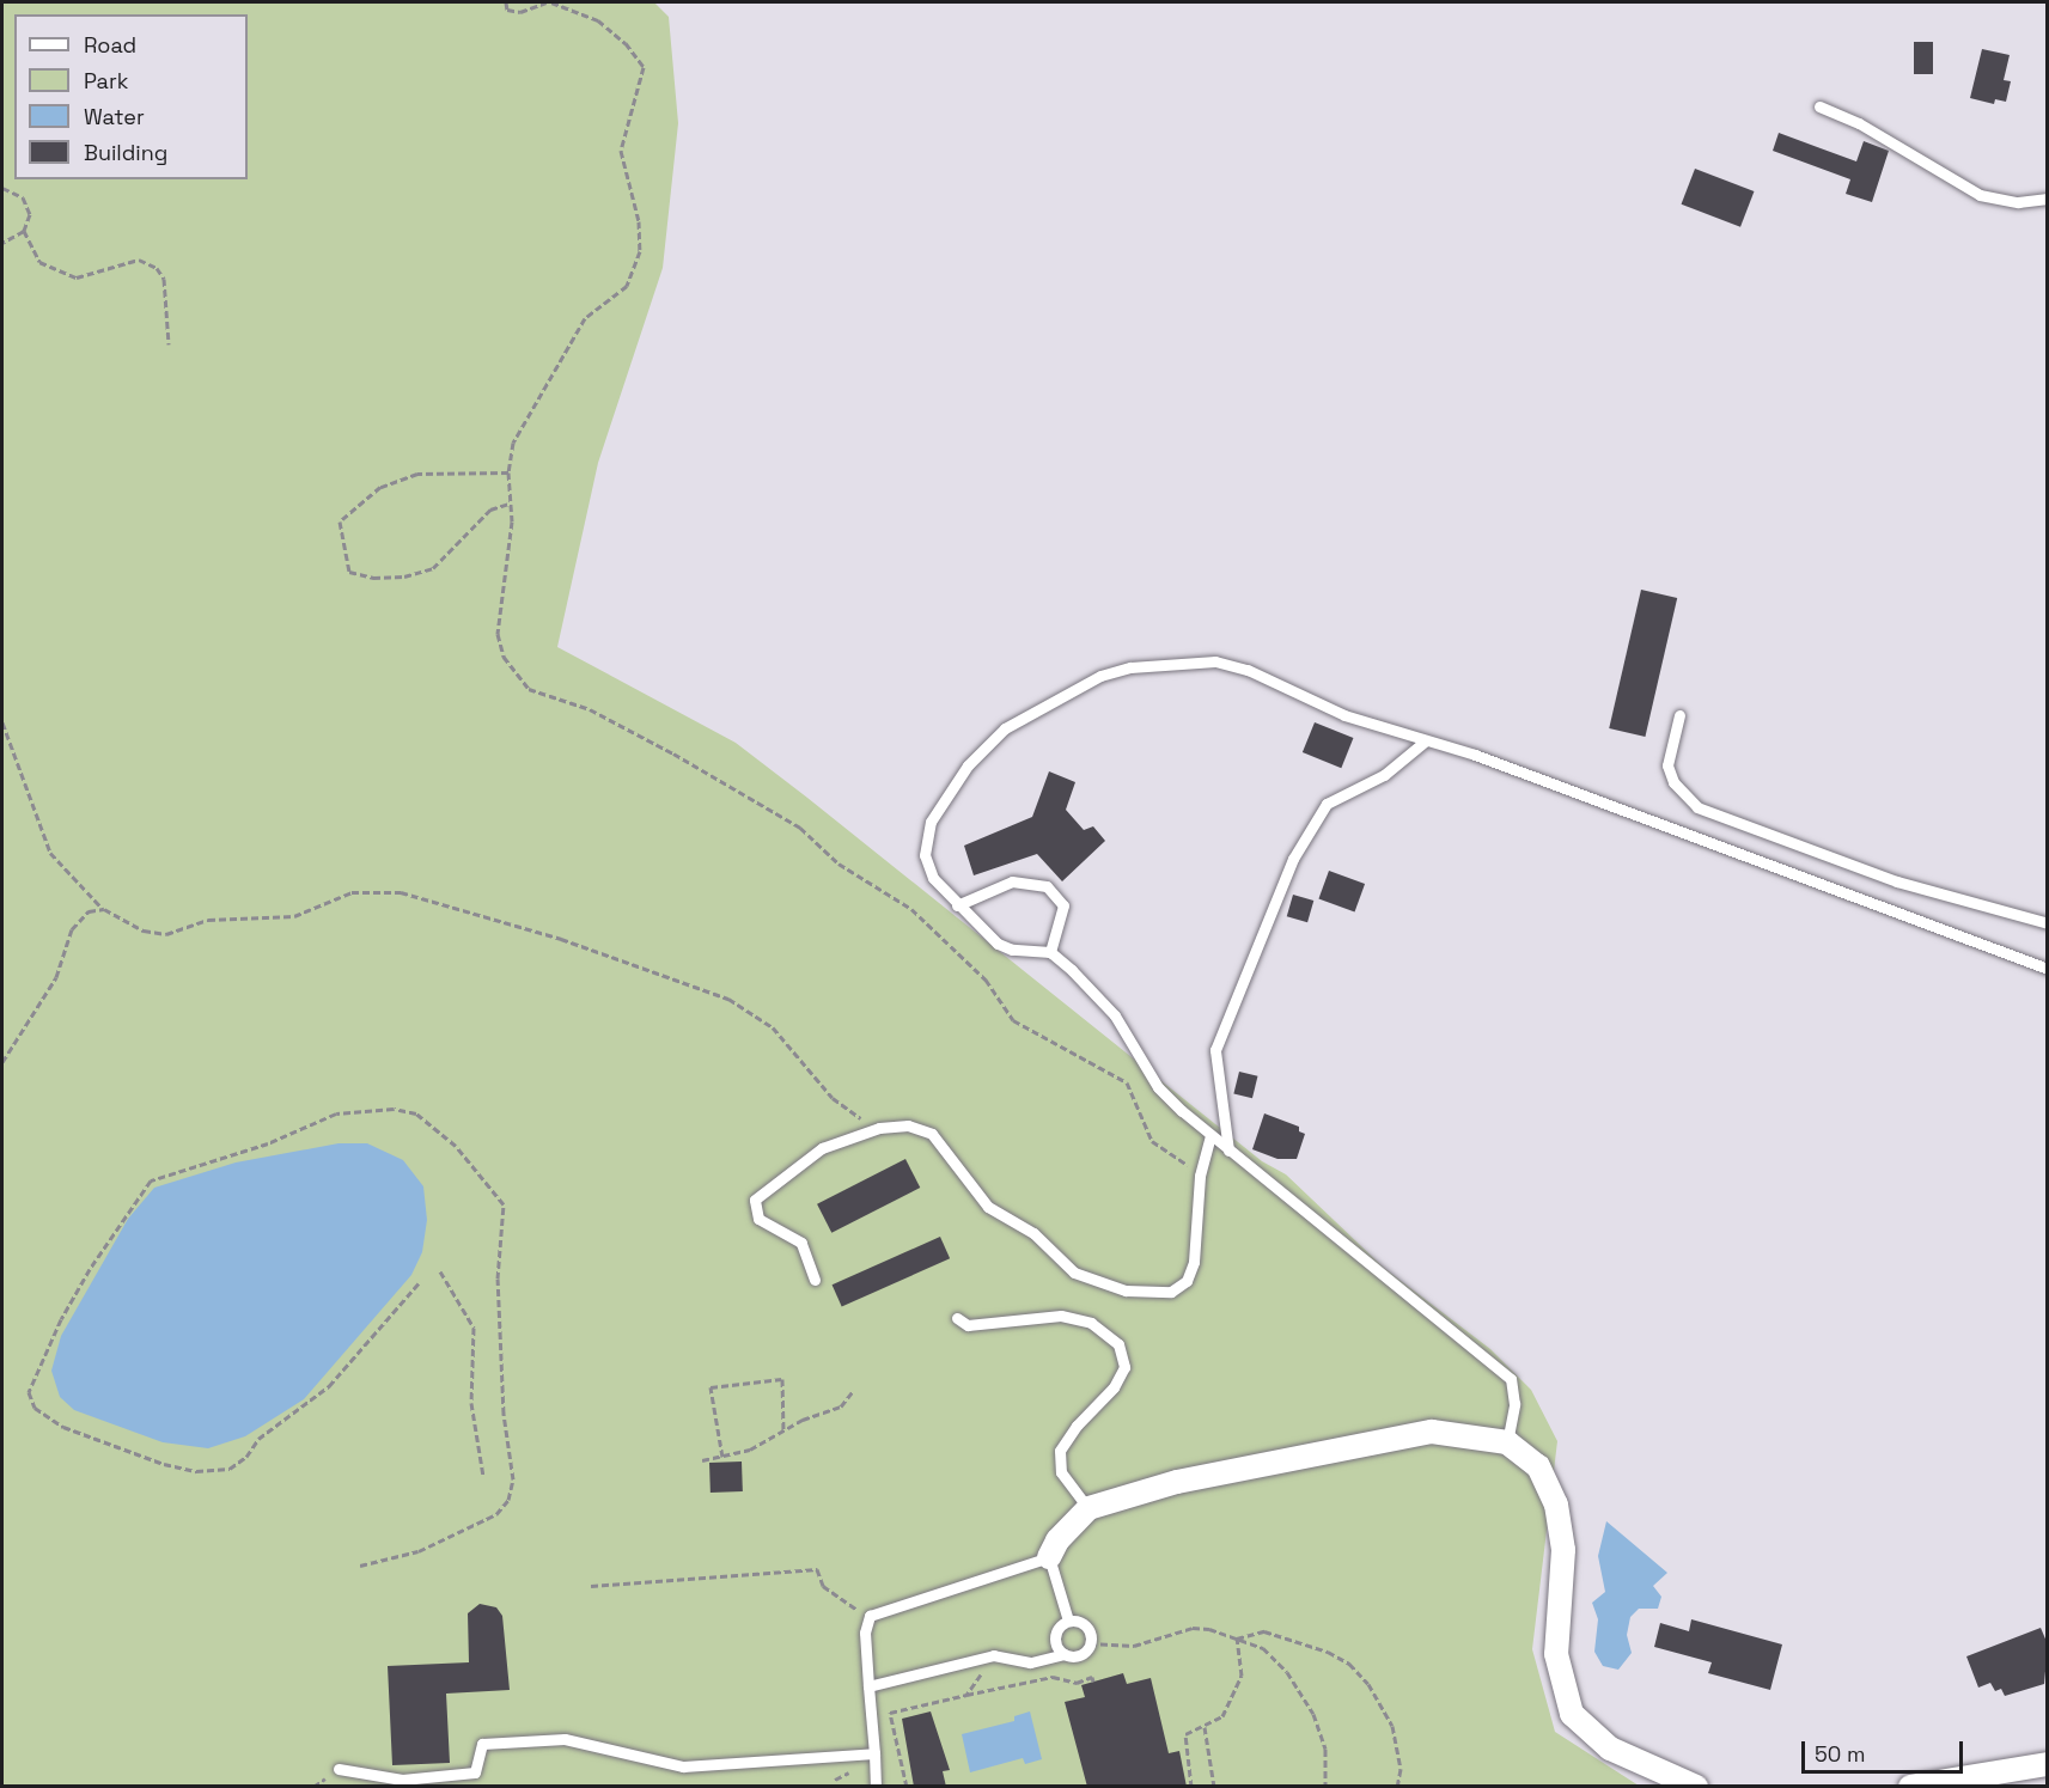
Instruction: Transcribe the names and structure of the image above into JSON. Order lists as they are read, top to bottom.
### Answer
{
  "legend": [
    "Road",
    "Park",
    "Water",
    "Building"
  ],
  "scale_bar": "50 m"
}
